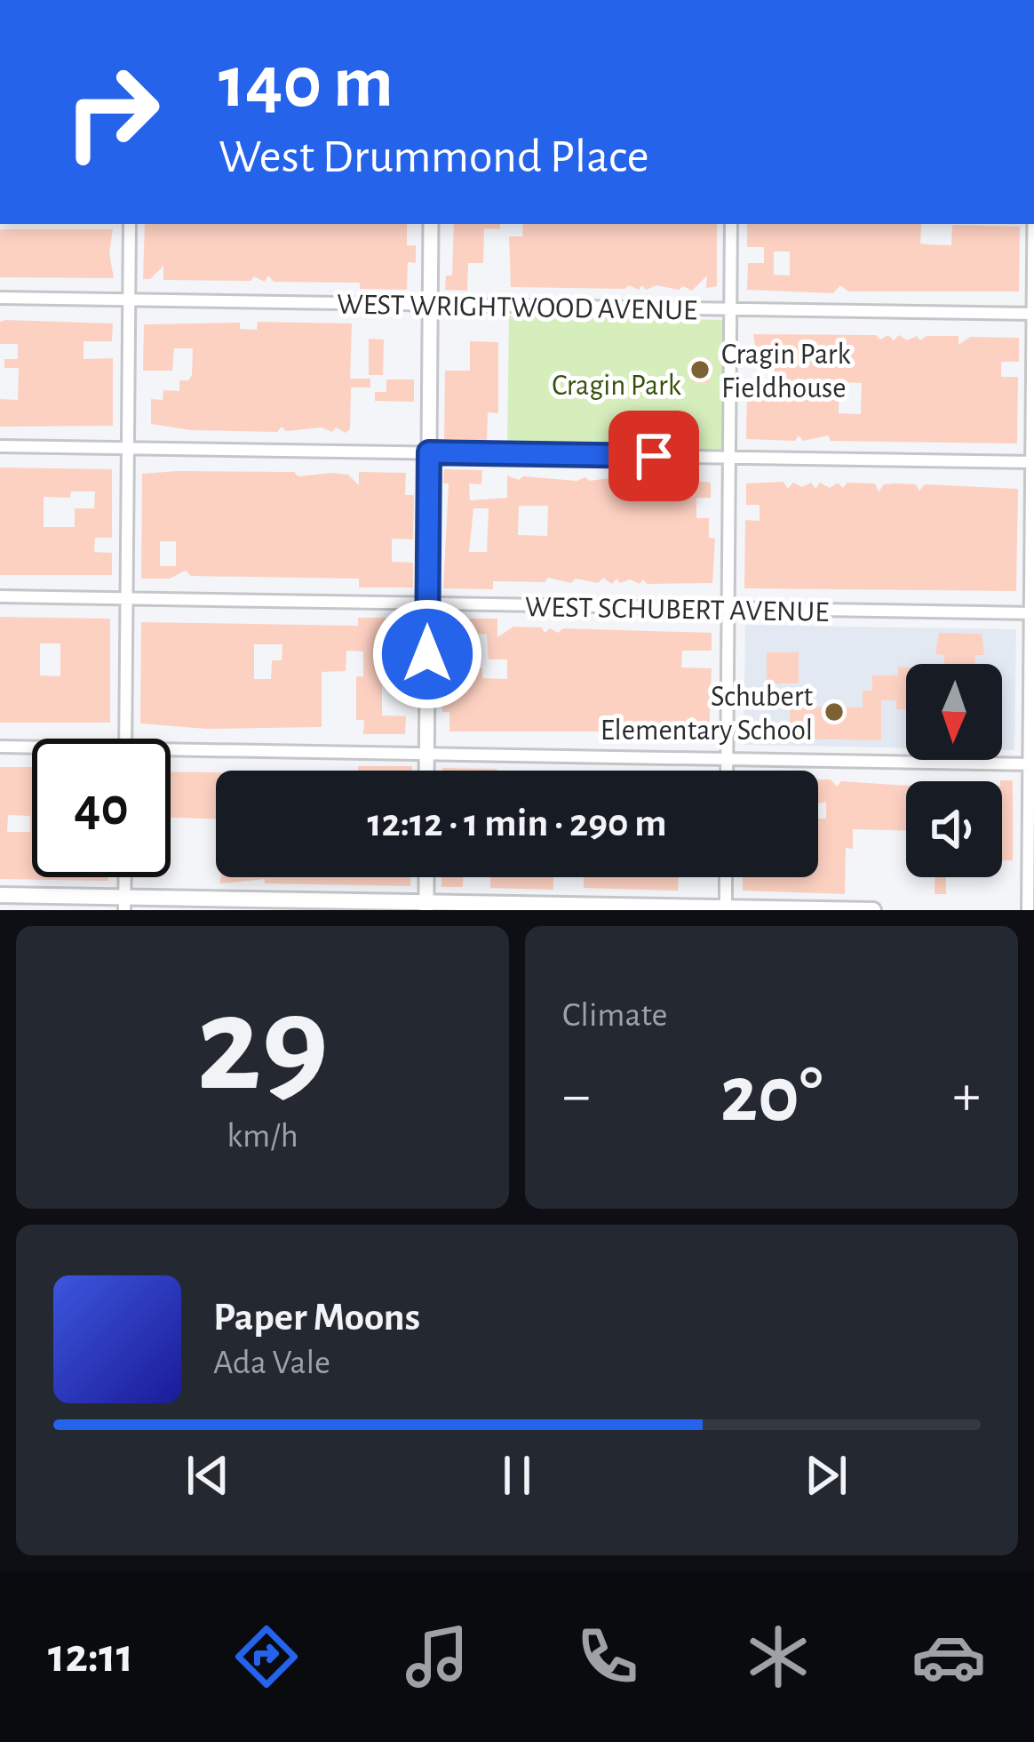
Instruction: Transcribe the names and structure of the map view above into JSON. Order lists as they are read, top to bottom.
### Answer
{
  "streets": {
    "street": ["WEST WRIGHTWOOD AVENUE", "WEST SCHUBERT AVENUE"]
  },
  "parks": ["Cragin Park"],
  "places": ["Cragin Park Fieldhouse", "Schubert Elementary School"],
  "north": "bottom",
  "page": {
    "turn": ["140 m", "West Drummond Place"],
    "limit": "40",
    "trip": "12:12 · 1 min · 290 m",
    "tile": [
      ["29", "km/h"],
      "Climate"
    ],
    "heat": ["−", "20°", "+"],
    "song": ["Paper Moons", "Ada Vale"],
    "tabs": "12:11"
  }
}
